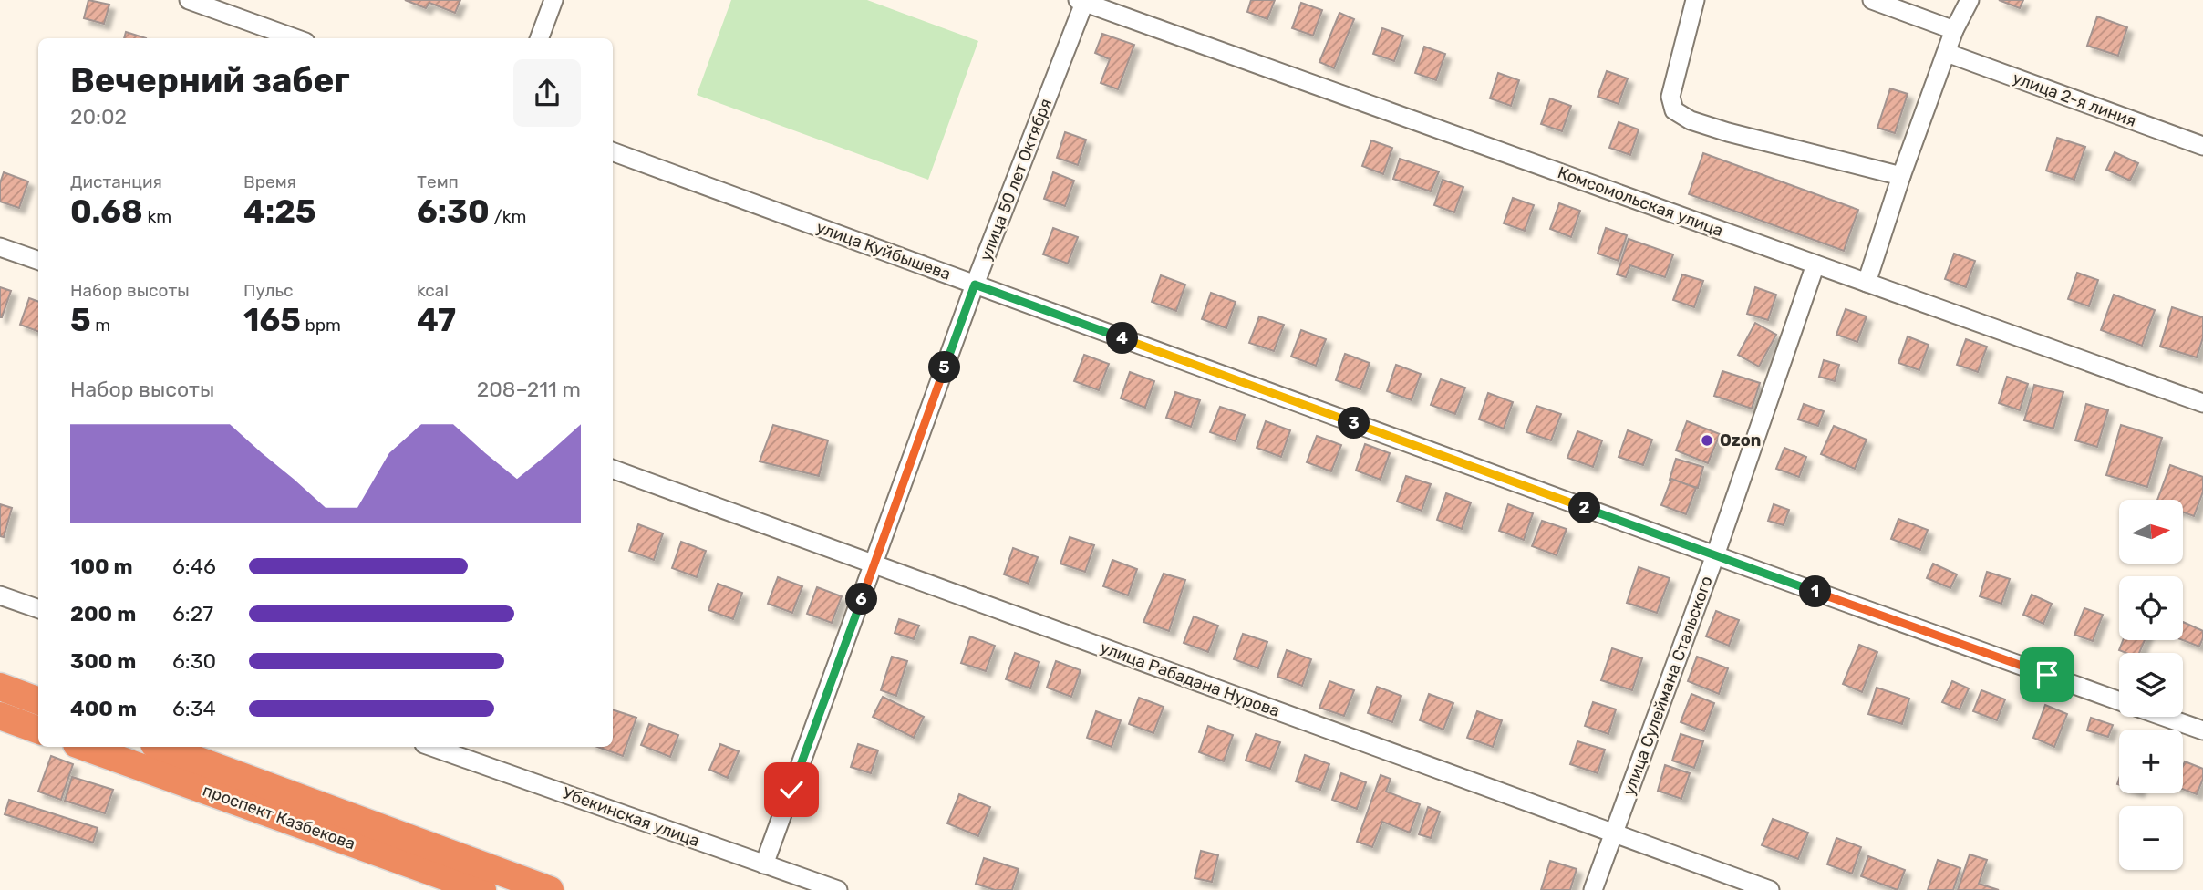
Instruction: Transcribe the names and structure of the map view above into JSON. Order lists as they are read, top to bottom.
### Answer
{
  "streets": {
    "highway": ["проспект Казбекова"],
    "street": [
      "улица 2-я линия",
      "улица 50 лет Октября",
      "Комсомольская улица",
      "улица Куйбышева",
      "улица Рабадана Нурова",
      "улица Сулеймана Стальского",
      "Убекинская улица"
    ]
  },
  "crossings": [
    ["улица 50 лет Октября", "Комсомольская улица"],
    ["улица 50 лет Октября", "улица Куйбышева"],
    ["улица 50 лет Октября", "улица Рабадана Нурова"],
    ["улица 50 лет Октября", "Убекинская улица"],
    ["Комсомольская улица", "улица Сулеймана Стальского"],
    ["улица Куйбышева", "улица Сулеймана Стальского"],
    ["улица Рабадана Нурова", "улица Сулеймана Стальского"]
  ],
  "places": ["Ozon"],
  "north": "right",
  "page": {
    "heading": ["Вечерний забег", "20:02"],
    "stats": [
      ["Дистанция", "0.68 km"],
      ["Время", "4:25"],
      ["Темп", "6:30 /km"],
      ["Набор высоты", "5 m"],
      ["Пульс", "165 bpm"],
      ["kcal", "47"]
    ],
    "pins": [
      "4",
      "5",
      "3",
      "2",
      "1",
      "6"
    ],
    "chart": ["Набор высоты", "208–211 m"],
    "map_buttons": ["+", "−"],
    "list": [
      {
        "name": "100 m",
        "note": "6:46"
      },
      {
        "name": "200 m",
        "note": "6:27"
      },
      {
        "name": "300 m",
        "note": "6:30"
      },
      {
        "name": "400 m",
        "note": "6:34"
      }
    ]
  }
}
